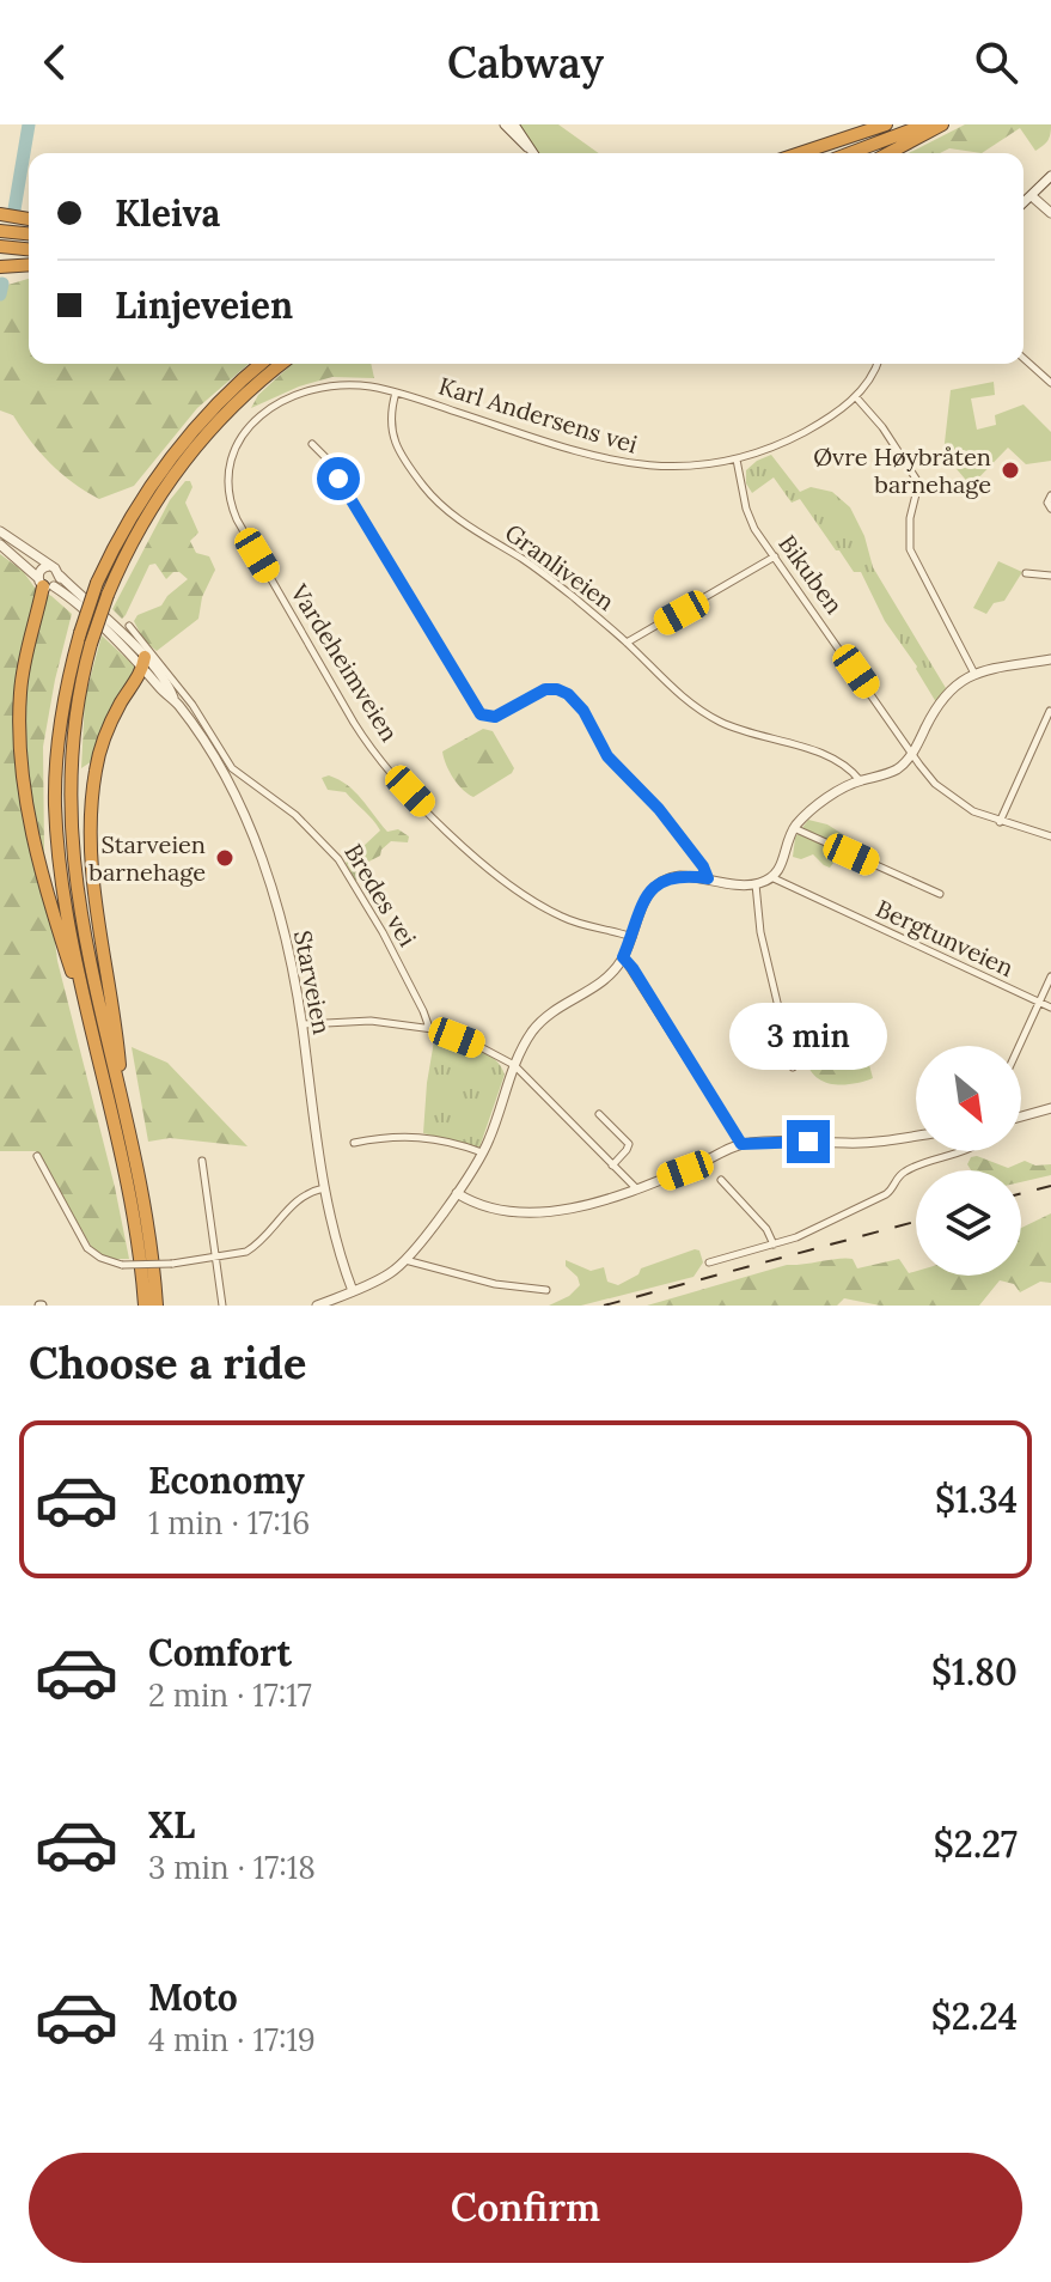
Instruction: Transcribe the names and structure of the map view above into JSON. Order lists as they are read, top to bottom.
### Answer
{
  "streets": {
    "street": [
      "Karl Andersens vei",
      "Granliveien",
      "Bikuben",
      "Vardeheimveien",
      "Bredes vei",
      "Bergtunveien",
      "Starveien"
    ]
  },
  "crossings": [
    ["Karl Andersens vei", "Granliveien"],
    ["Karl Andersens vei", "Bikuben"],
    ["Karl Andersens vei", "Vardeheimveien"],
    ["Bredes vei", "Starveien"]
  ],
  "places": ["Øvre Høybråten barnehage", "Starveien barnehage"],
  "north": "bottom right",
  "page": {
    "header": "Cabway",
    "banner": ["Kleiva", "Linjeveien"],
    "bubble": "3 min",
    "heading": "Choose a ride",
    "list": [
      {
        "name": "Economy",
        "note": "1 min · 17:16",
        "value": "$1.34"
      },
      {
        "name": "Comfort",
        "note": "2 min · 17:17",
        "value": "$1.80"
      },
      {
        "name": "XL",
        "note": "3 min · 17:18",
        "value": "$2.27"
      },
      {
        "name": "Moto",
        "note": "4 min · 17:19",
        "value": "$2.24"
      }
    ],
    "buttons": "Confirm"
  }
}
